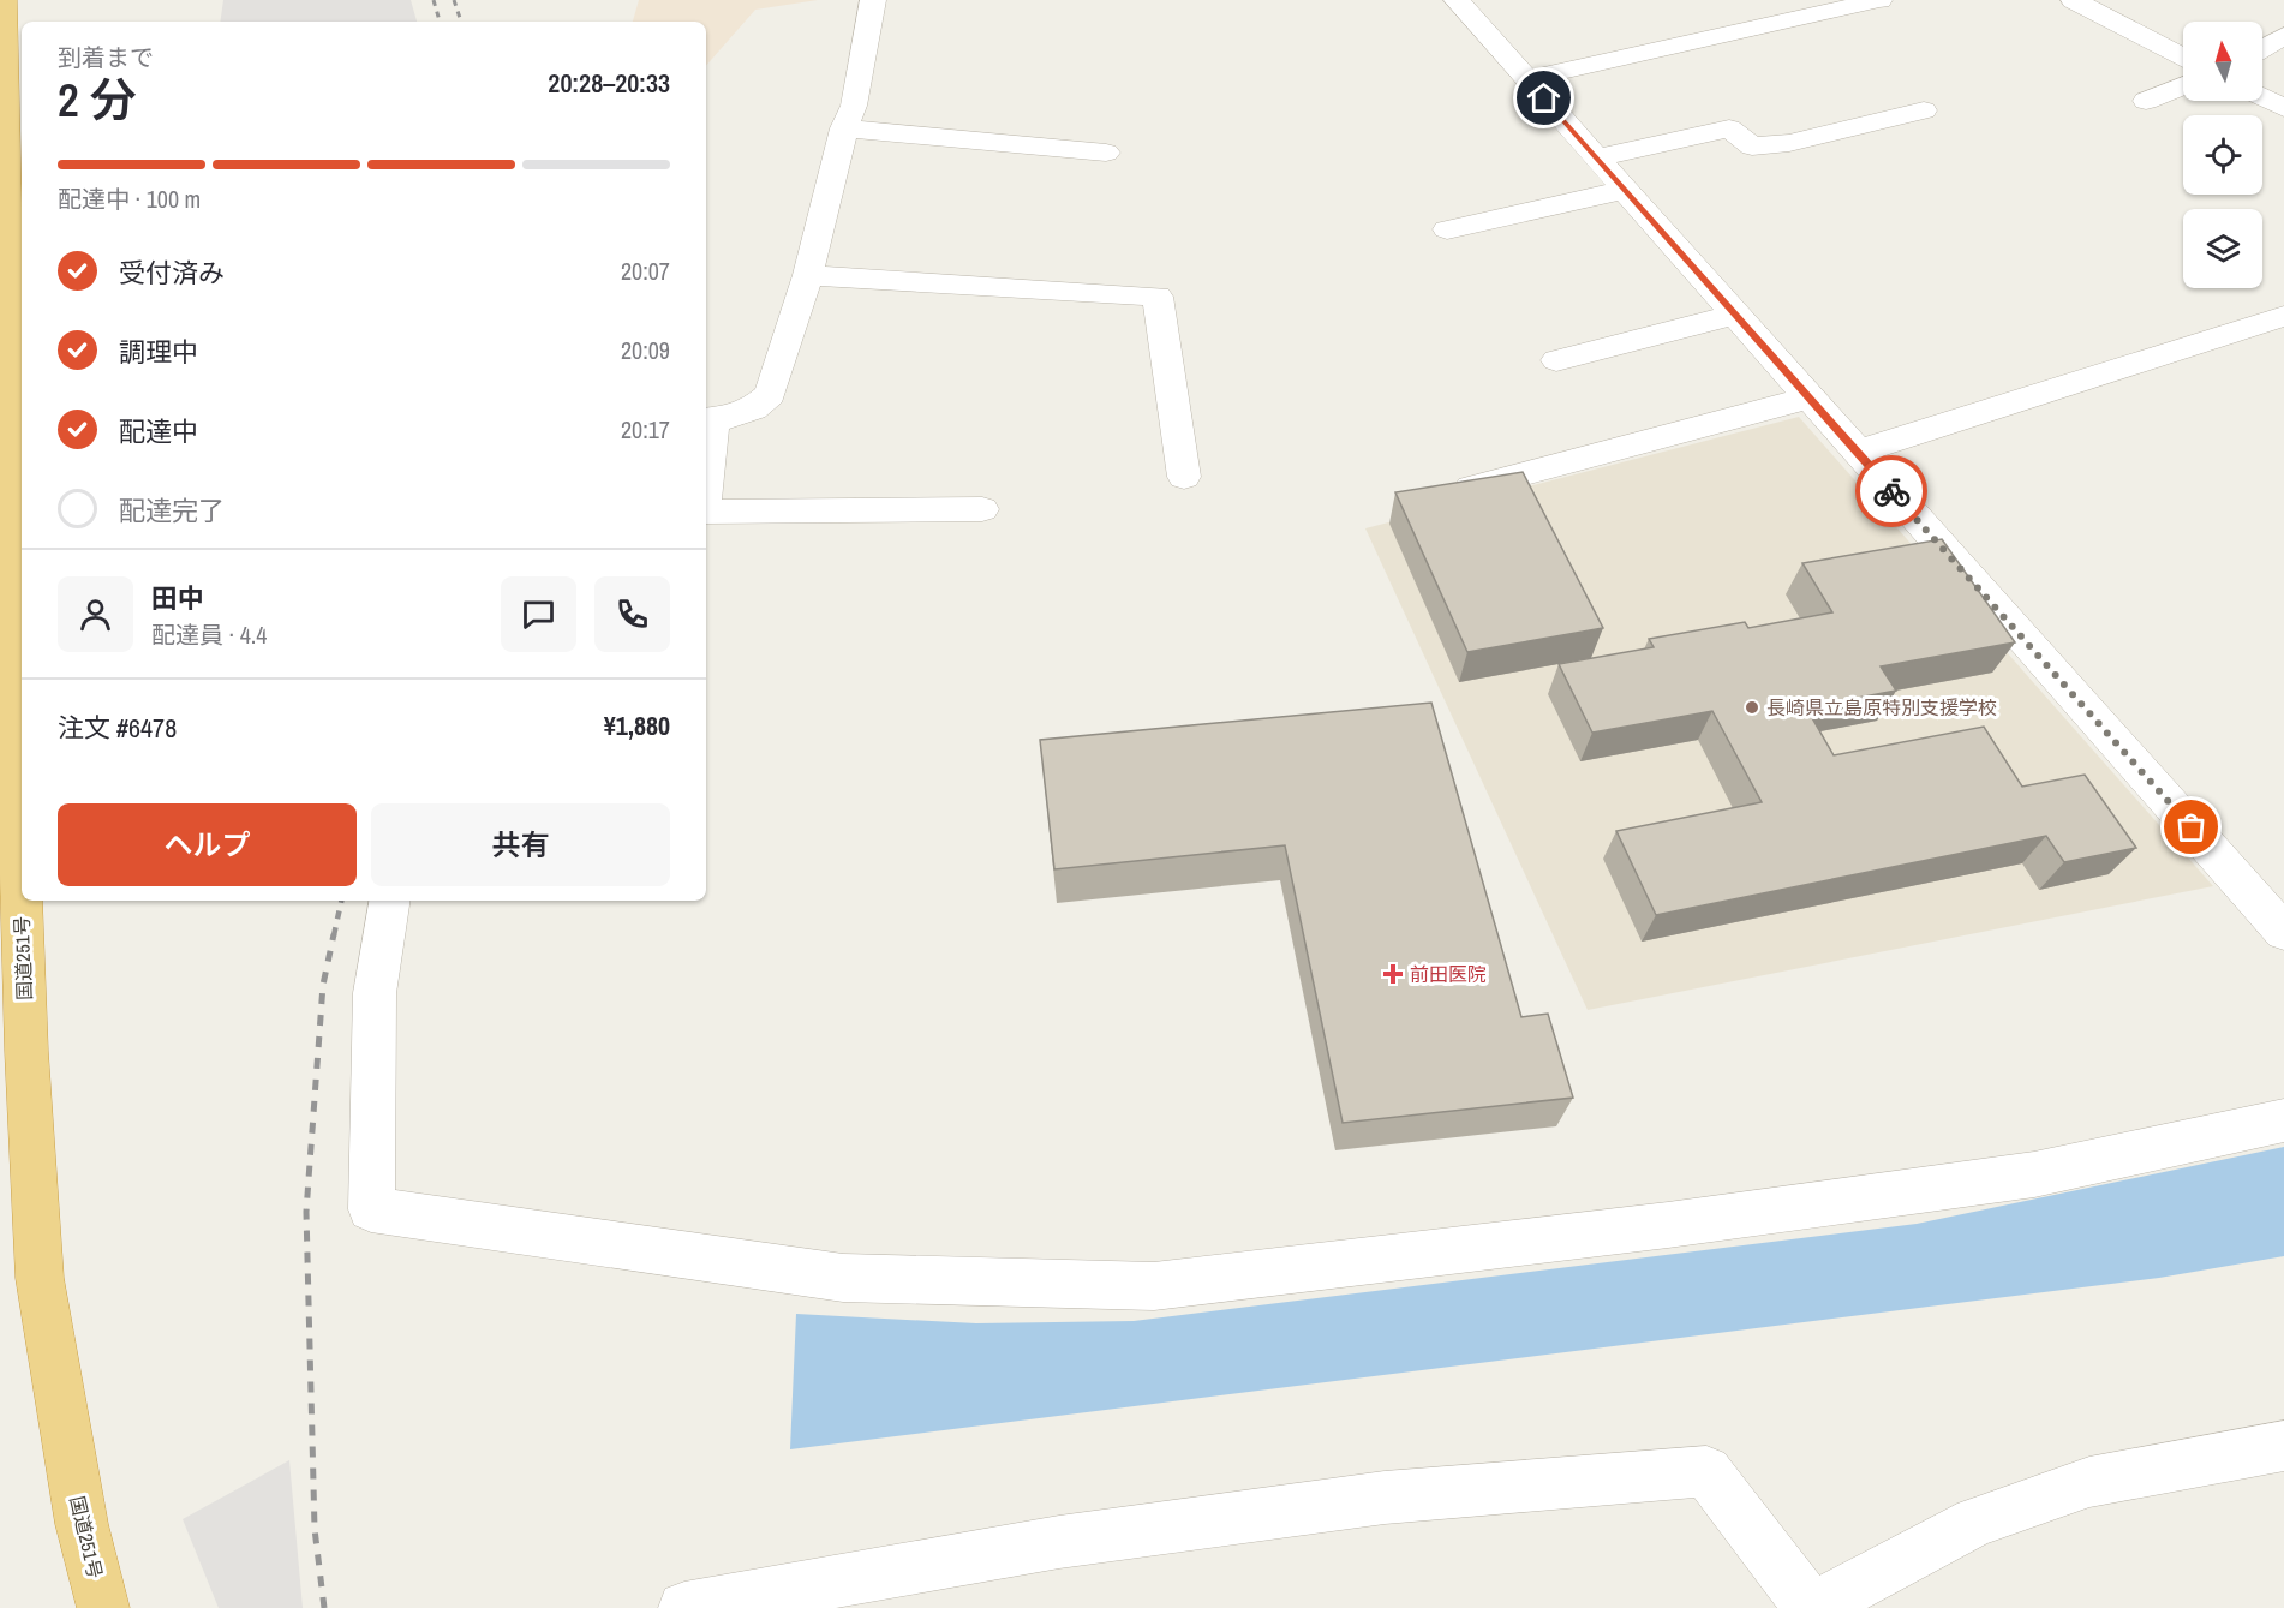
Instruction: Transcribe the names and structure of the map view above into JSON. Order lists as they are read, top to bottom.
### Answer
{
  "streets": {
    "highway": ["国道251号"]
  },
  "places": {
    "other": ["長崎県立島原特別支援学校"],
    "health": ["前田医院"]
  },
  "north": "top",
  "page": {
    "heading": ["2 分", "到着まで", "20:28–20:33"],
    "panel": [
      "田中",
      "配達員 · 4.4",
      "注文 #6478",
      "¥1,880"
    ],
    "bar": "配達中 · 100 m",
    "list": [
      ["受付済み", "20:07"],
      ["調理中", "20:09"],
      ["配達中", "20:17"],
      "配達完了"
    ],
    "buttons": ["ヘルプ", "共有"]
  }
}
